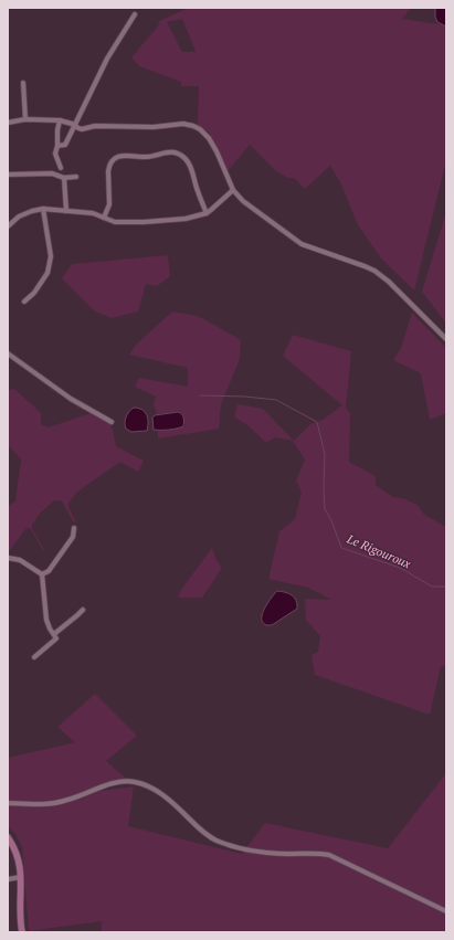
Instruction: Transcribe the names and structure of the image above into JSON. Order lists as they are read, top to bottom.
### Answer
{
  "water": ["Le Rigouroux"]
}
